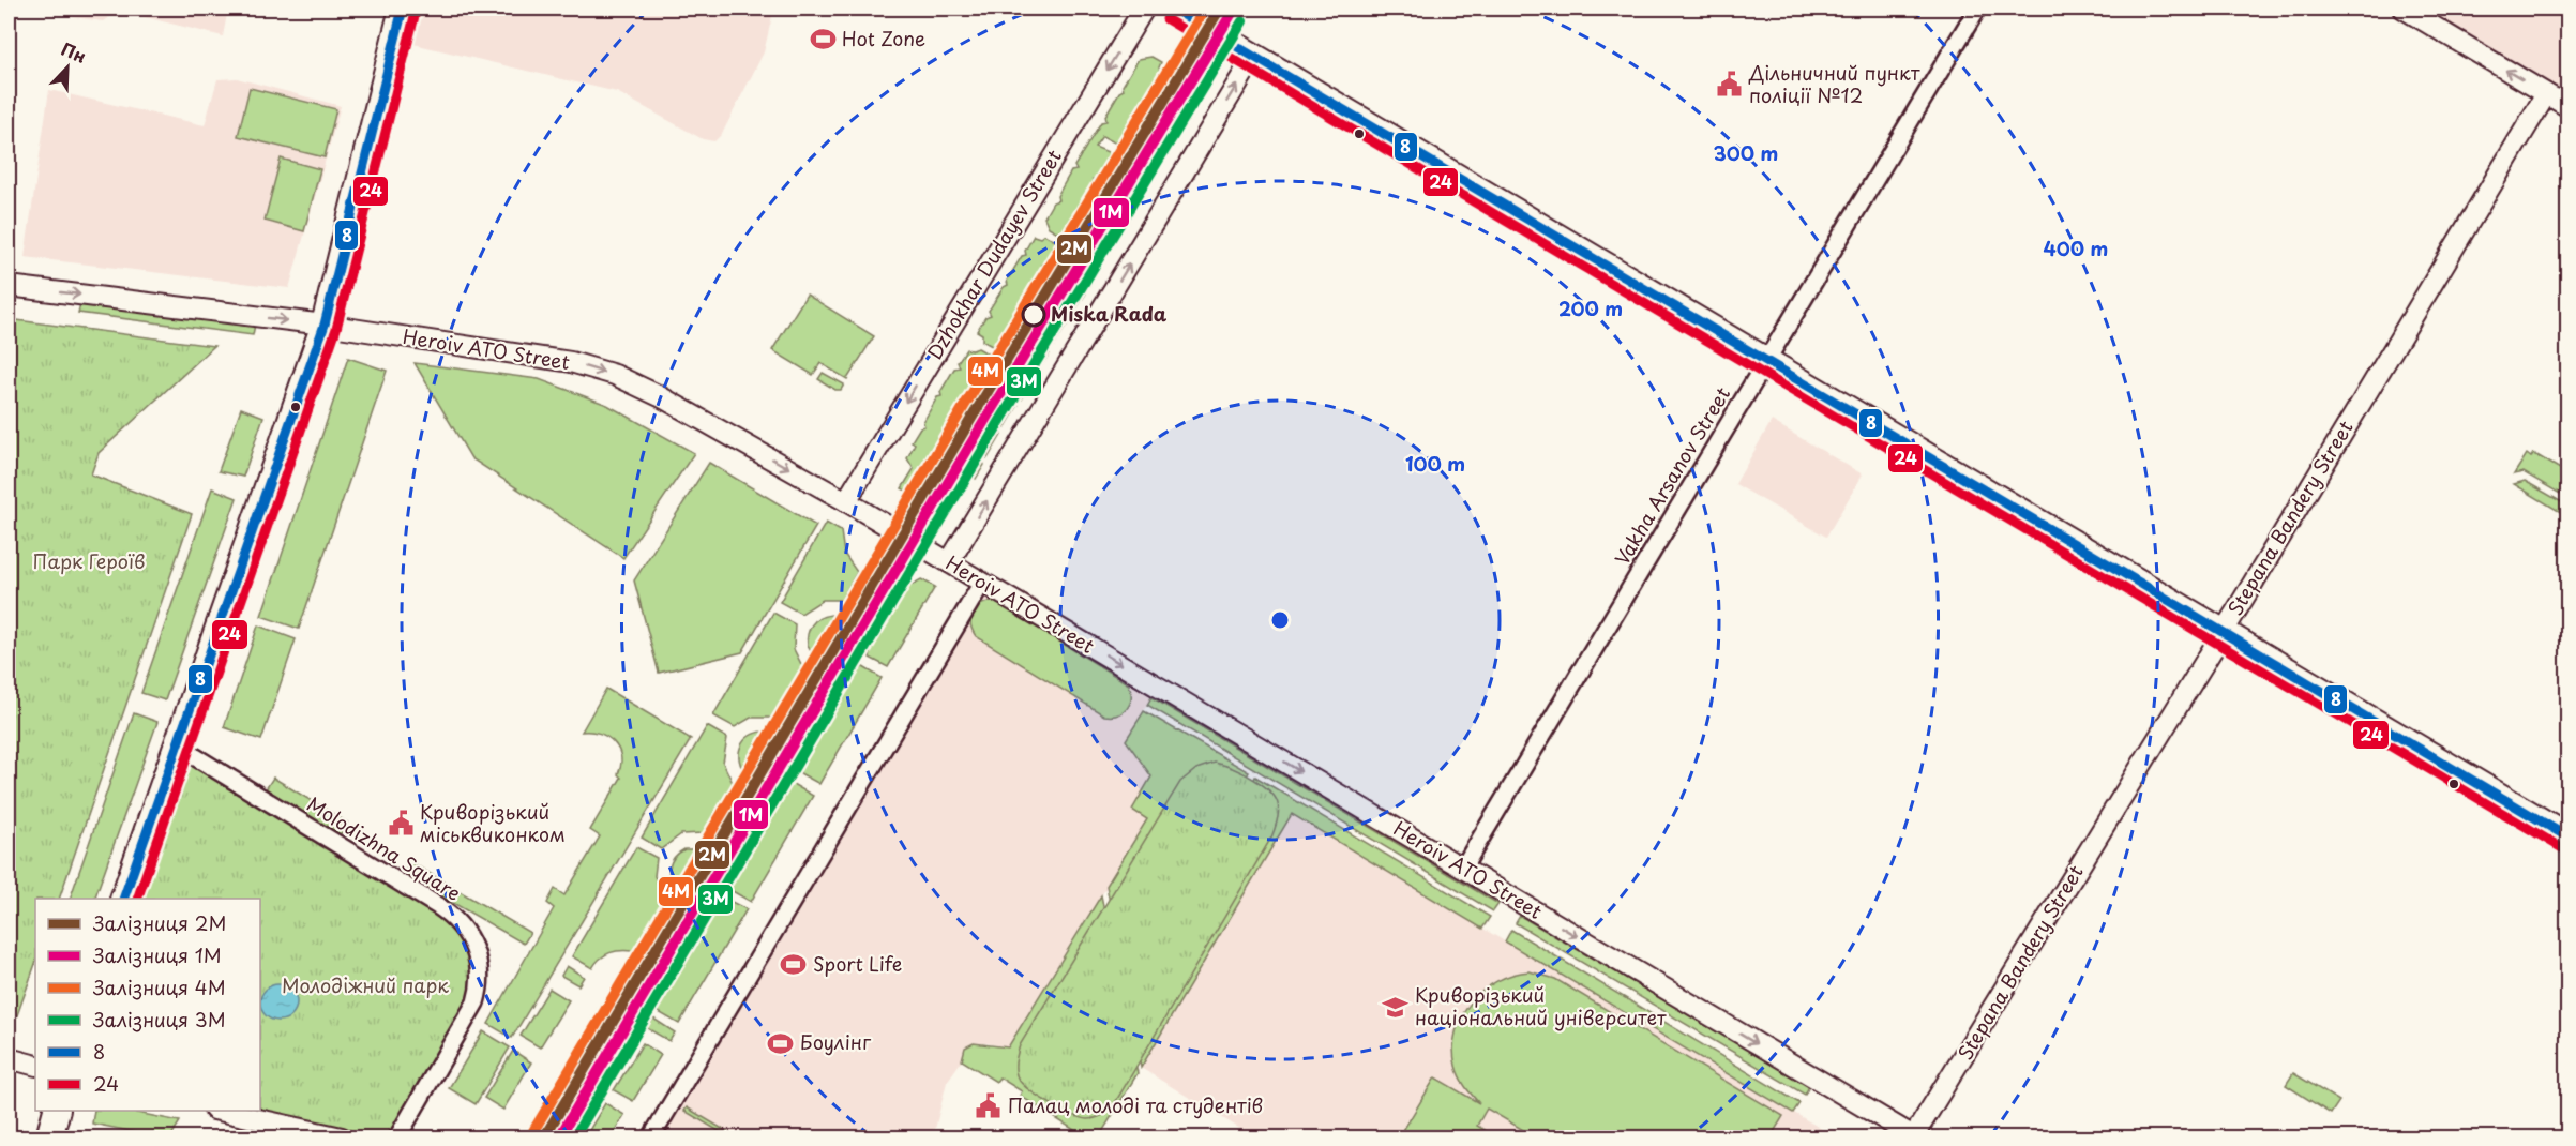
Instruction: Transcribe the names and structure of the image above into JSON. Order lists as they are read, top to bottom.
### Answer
{
  "streets": {
    "street": [
      "Dzhokhar Dudayev Street",
      "Heroiv ATO Street",
      "Vakha Arsanov Street",
      "Stepana Bandery Street",
      "Molodizhna Square"
    ]
  },
  "crossings": [
    ["Dzhokhar Dudayev Street", "Heroiv ATO Street"],
    ["Heroiv ATO Street", "Vakha Arsanov Street"],
    ["Heroiv ATO Street", "Stepana Bandery Street"]
  ],
  "one_way": ["Heroiv ATO Street"],
  "parks": ["Парк Героїв", "Молодіжний парк"],
  "places": {
    "sports": ["Hot Zone", "Sport Life", "Боулінг"],
    "public building": ["Дільничний пункт поліції №12", "Криворізький міськвиконком", "Палац молоді та студентів"],
    "other": ["Miska Rada"],
    "school or university": ["Криворізький національний університет"]
  },
  "lines": [
    "rail line 2М",
    "rail line 4М",
    "transit line 8",
    "transit line 24",
    "rail line 1М",
    "rail line 3М"
  ],
  "legend": [
    "Залізниця 2М",
    "Залізниця 1М",
    "Залізниця 4М",
    "Залізниця 3М",
    "8",
    "24"
  ],
  "north": "top right",
  "rings": [
    "300 m",
    "400 m",
    "200 m",
    "100 m"
  ]
}
